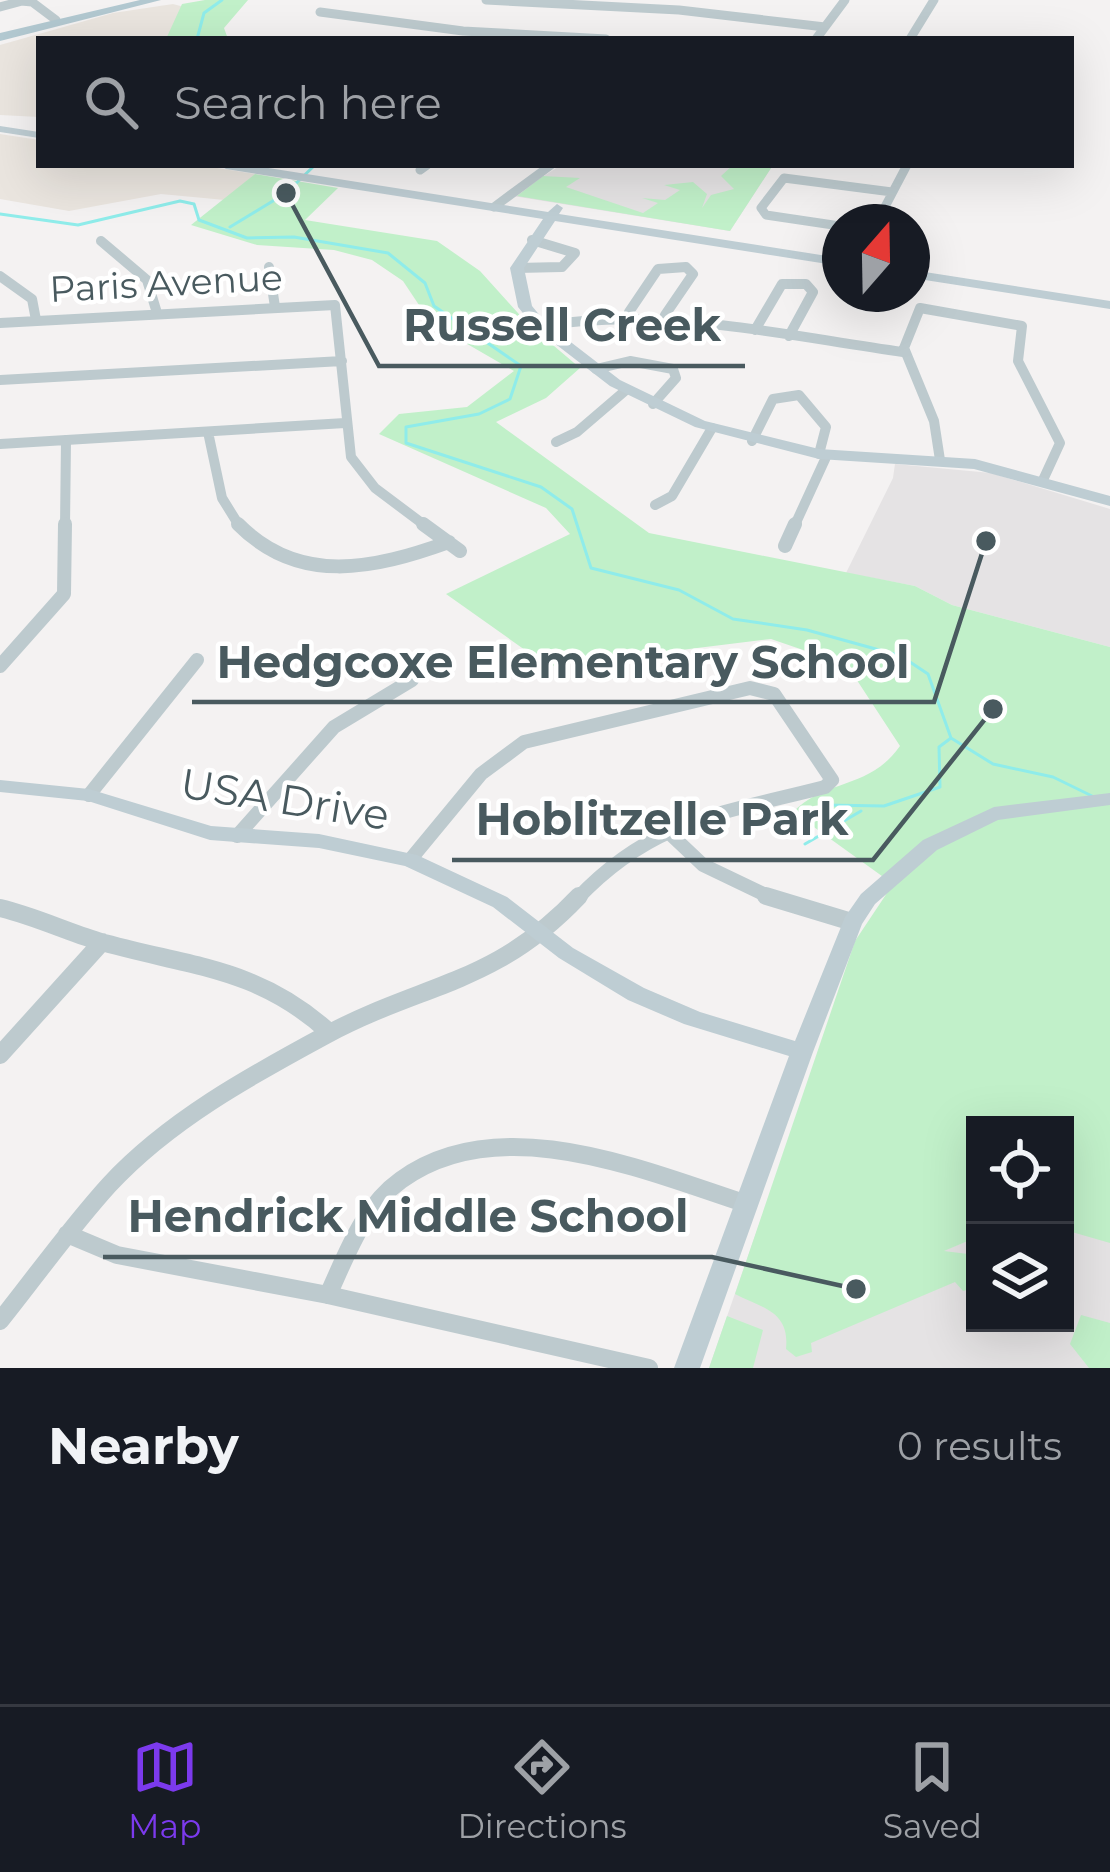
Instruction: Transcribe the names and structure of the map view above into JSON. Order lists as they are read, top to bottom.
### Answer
{
  "streets": {
    "street": ["Paris Avenue", "USA Drive"]
  },
  "places": [
    "Russell Creek",
    "Hedgcoxe Elementary School",
    "Hoblitzelle Park",
    "Hendrick Middle School"
  ],
  "north": "top",
  "page": {
    "search": "Search here",
    "heading": ["Nearby", "0 results"],
    "nav": ["Map", "Directions", "Saved"]
  }
}
